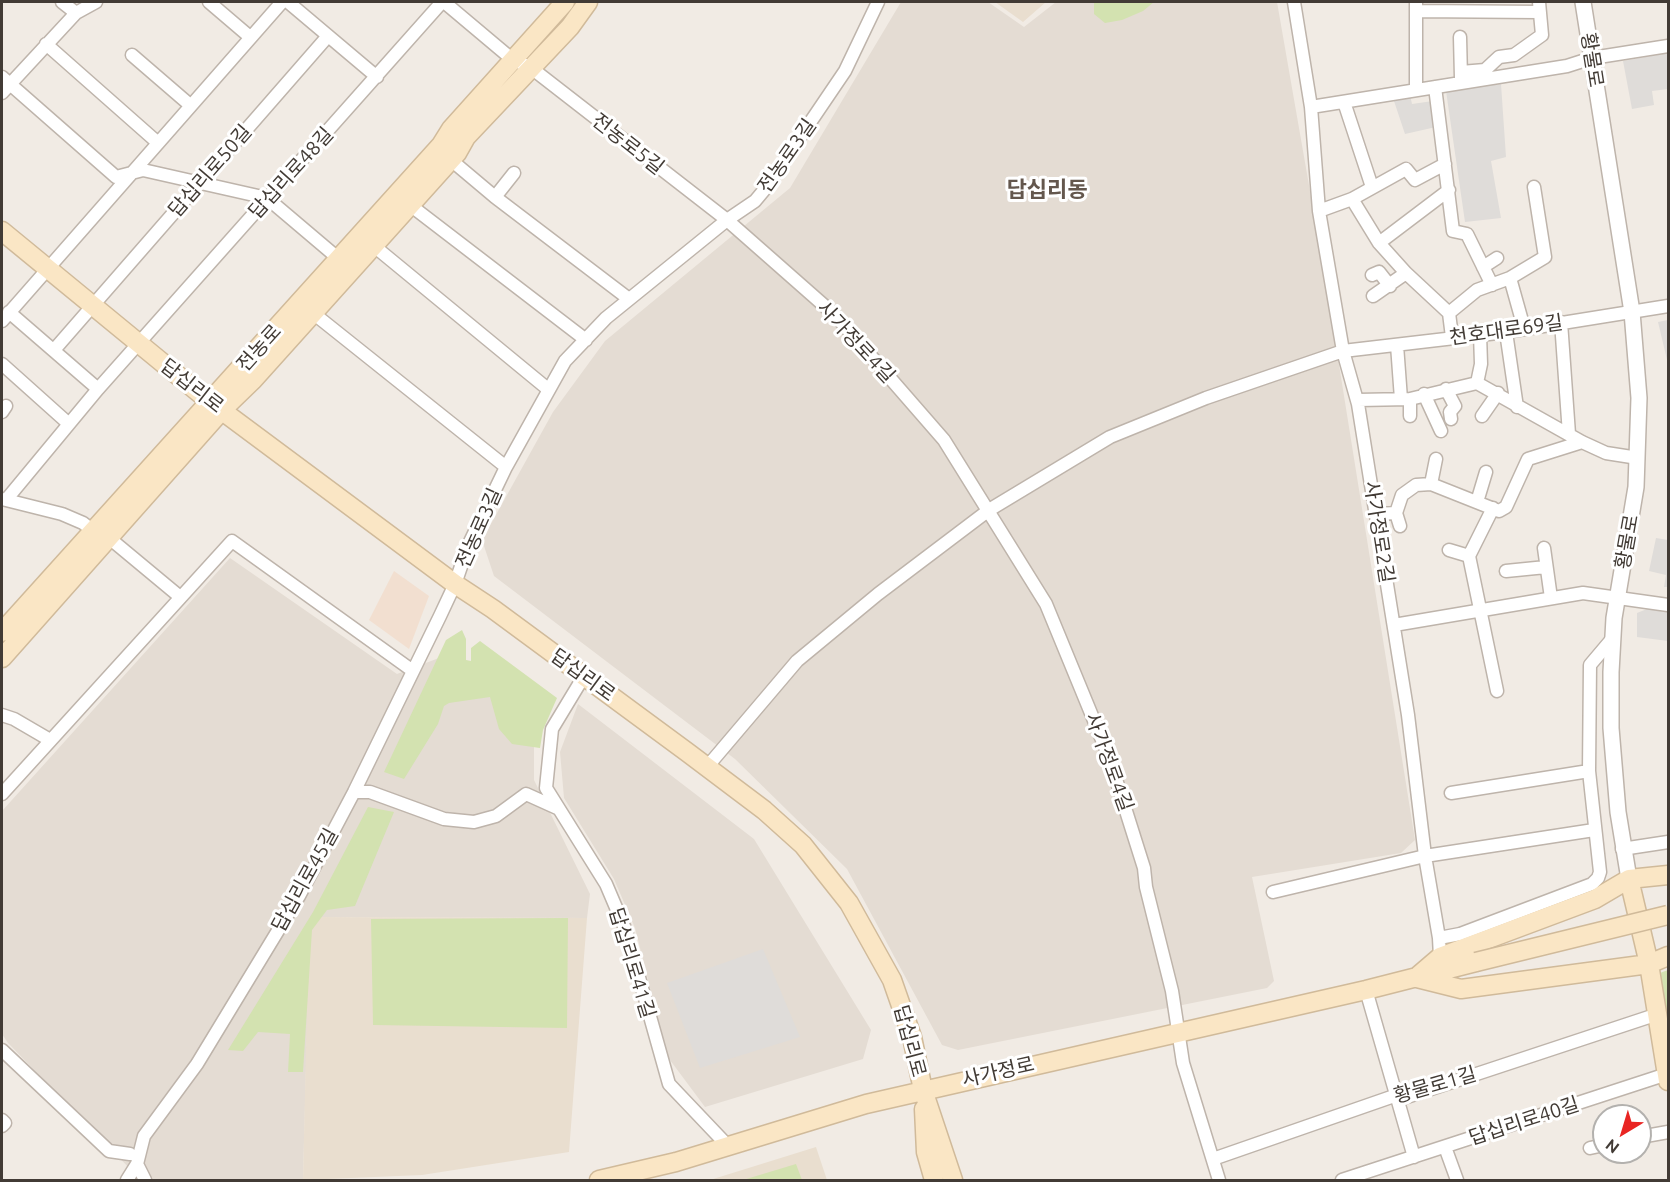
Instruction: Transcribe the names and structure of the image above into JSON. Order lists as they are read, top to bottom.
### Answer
{
  "streets": {
    "main road": [
      "황물로",
      "전농로",
      "답십리로",
      "사가정로"
    ],
    "street": [
      "전농로5길",
      "전농로3길",
      "답십리로50길",
      "답십리로48길",
      "천호대로69길",
      "사가정로4길",
      "사가정로2길",
      "답십리로45길",
      "답십리로41길",
      "황물로1길",
      "답십리로40길"
    ]
  },
  "crossings": [
    ["황물로", "천호대로69길"],
    ["황물로", "황물로1길"],
    ["황물로", "답십리로40길"],
    ["전농로5길", "전농로3길"],
    ["전농로5길", "사가정로4길"],
    ["전농로5길", "전농로"],
    ["전농로3길", "사가정로4길"],
    ["전농로3길", "답십리로"],
    ["전농로3길", "답십리로45길"],
    ["답십리로50길", "답십리로"],
    ["답십리로48길", "답십리로"],
    ["천호대로69길", "사가정로2길"],
    ["사가정로4길", "사가정로"],
    ["사가정로4길", "황물로1길"],
    ["전농로", "답십리로"],
    ["답십리로", "답십리로45길"],
    ["답십리로", "답십리로41길"],
    ["답십리로", "사가정로"],
    ["답십리로41길", "사가정로"]
  ],
  "districts": ["답십리동"],
  "north": "bottom left"
}
